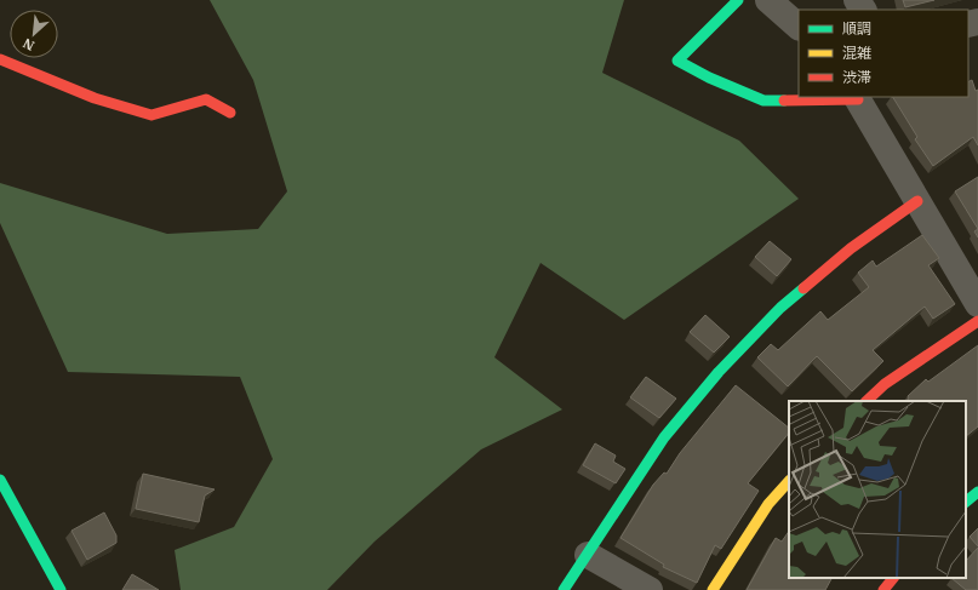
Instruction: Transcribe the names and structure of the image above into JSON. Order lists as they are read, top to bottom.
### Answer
{
  "legend": ["順調", "混雑", "渋滞"],
  "north": "bottom left"
}
